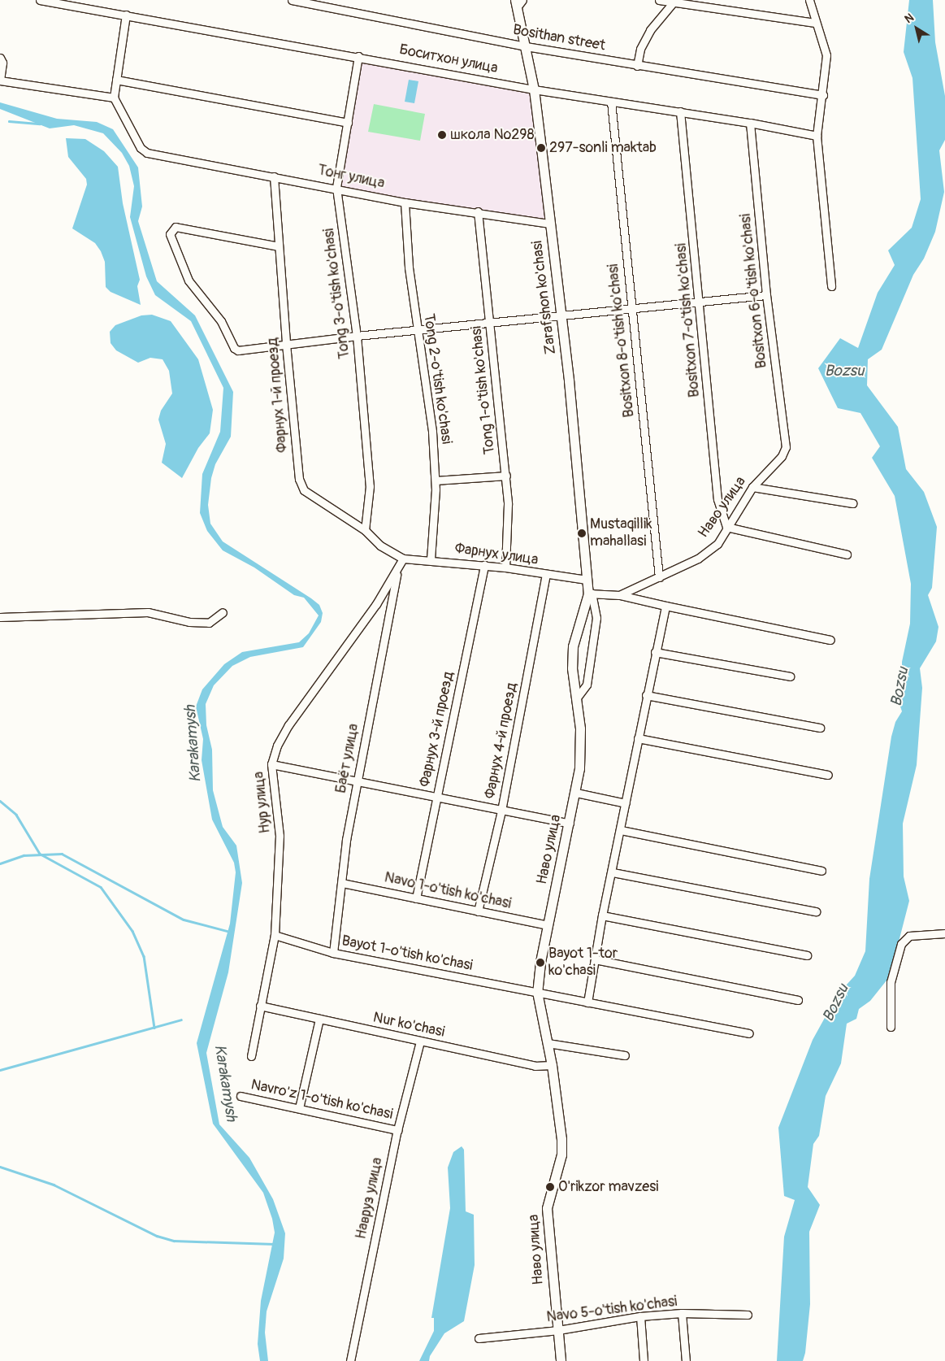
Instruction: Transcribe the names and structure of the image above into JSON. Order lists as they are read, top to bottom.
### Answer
{
  "streets": {
    "street": [
      "Bosithan street",
      "Боситхон улица",
      "Тонг улица",
      "Bositxon 6-o'tish ko'chasi",
      "Tong 3-o'tish ko'chasi",
      "Zarafshon ko'chasi",
      "Bositxon 7-o'tish ko'chasi",
      "Bositxon 8-o'tish ko'chasi",
      "Tong 2-o'tish ko'chasi",
      "Tong 1-o'tish ko'chasi",
      "Фарнух 1-й проезд",
      "Наво улица",
      "Фарнух улица",
      "Фарнух 3-й проезд",
      "Фарнух 4-й проезд",
      "Баёт улица",
      "Нур улица",
      "Navo 1-o'tish ko'chasi",
      "Bayot 1-o'tish ko'chasi",
      "Nur ko'chasi",
      "Navro'z 1-o'tish ko'chasi",
      "Навруз улица",
      "Navo 5-o'tish ko'chasi"
    ]
  },
  "crossings": [
    ["Bosithan street", "Zarafshon ko'chasi"],
    ["Боситхон улица", "Tong 3-o'tish ko'chasi"],
    ["Боситхон улица", "Zarafshon ko'chasi"],
    ["Тонг улица", "Tong 3-o'tish ko'chasi"],
    ["Тонг улица", "Zarafshon ko'chasi"],
    ["Тонг улица", "Tong 2-o'tish ko'chasi"],
    ["Тонг улица", "Tong 1-o'tish ko'chasi"],
    ["Тонг улица", "Фарнух 1-й проезд"],
    ["Bositxon 6-o'tish ko'chasi", "Наво улица"],
    ["Tong 3-o'tish ko'chasi", "Фарнух 1-й проезд"],
    ["Zarafshon ko'chasi", "Наво улица"],
    ["Zarafshon ko'chasi", "Фарнух улица"],
    ["Bositxon 7-o'tish ko'chasi", "Наво улица"],
    ["Bositxon 8-o'tish ko'chasi", "Наво улица"],
    ["Tong 2-o'tish ko'chasi", "Фарнух улица"],
    ["Tong 1-o'tish ko'chasi", "Фарнух улица"],
    ["Фарнух 1-й проезд", "Фарнух улица"],
    ["Фарнух 1-й проезд", "Нур улица"],
    ["Наво улица", "Navo 1-o'tish ko'chasi"],
    ["Наво улица", "Bayot 1-o'tish ko'chasi"],
    ["Наво улица", "Nur ko'chasi"],
    ["Наво улица", "Navo 5-o'tish ko'chasi"],
    ["Фарнух улица", "Фарнух 3-й проезд"],
    ["Фарнух улица", "Фарнух 4-й проезд"],
    ["Фарнух улица", "Нур улица"],
    ["Фарнух 3-й проезд", "Navo 1-o'tish ko'chasi"],
    ["Фарнух 4-й проезд", "Navo 1-o'tish ko'chasi"],
    ["Баёт улица", "Нур улица"],
    ["Баёт улица", "Navo 1-o'tish ko'chasi"],
    ["Баёт улица", "Bayot 1-o'tish ko'chasi"],
    ["Нур улица", "Bayot 1-o'tish ko'chasi"],
    ["Нур улица", "Nur ko'chasi"],
    ["Nur ko'chasi", "Навруз улица"],
    ["Navro'z 1-o'tish ko'chasi", "Навруз улица"]
  ],
  "water": ["Bozsu", "Karakamysh"],
  "places": [
    "школа №298",
    "297-sonli maktab",
    "Mustaqillik mahallasi",
    "Bayot 1-tor ko'chasi",
    "O'rikzor mavzesi"
  ],
  "north": "top left"
}
